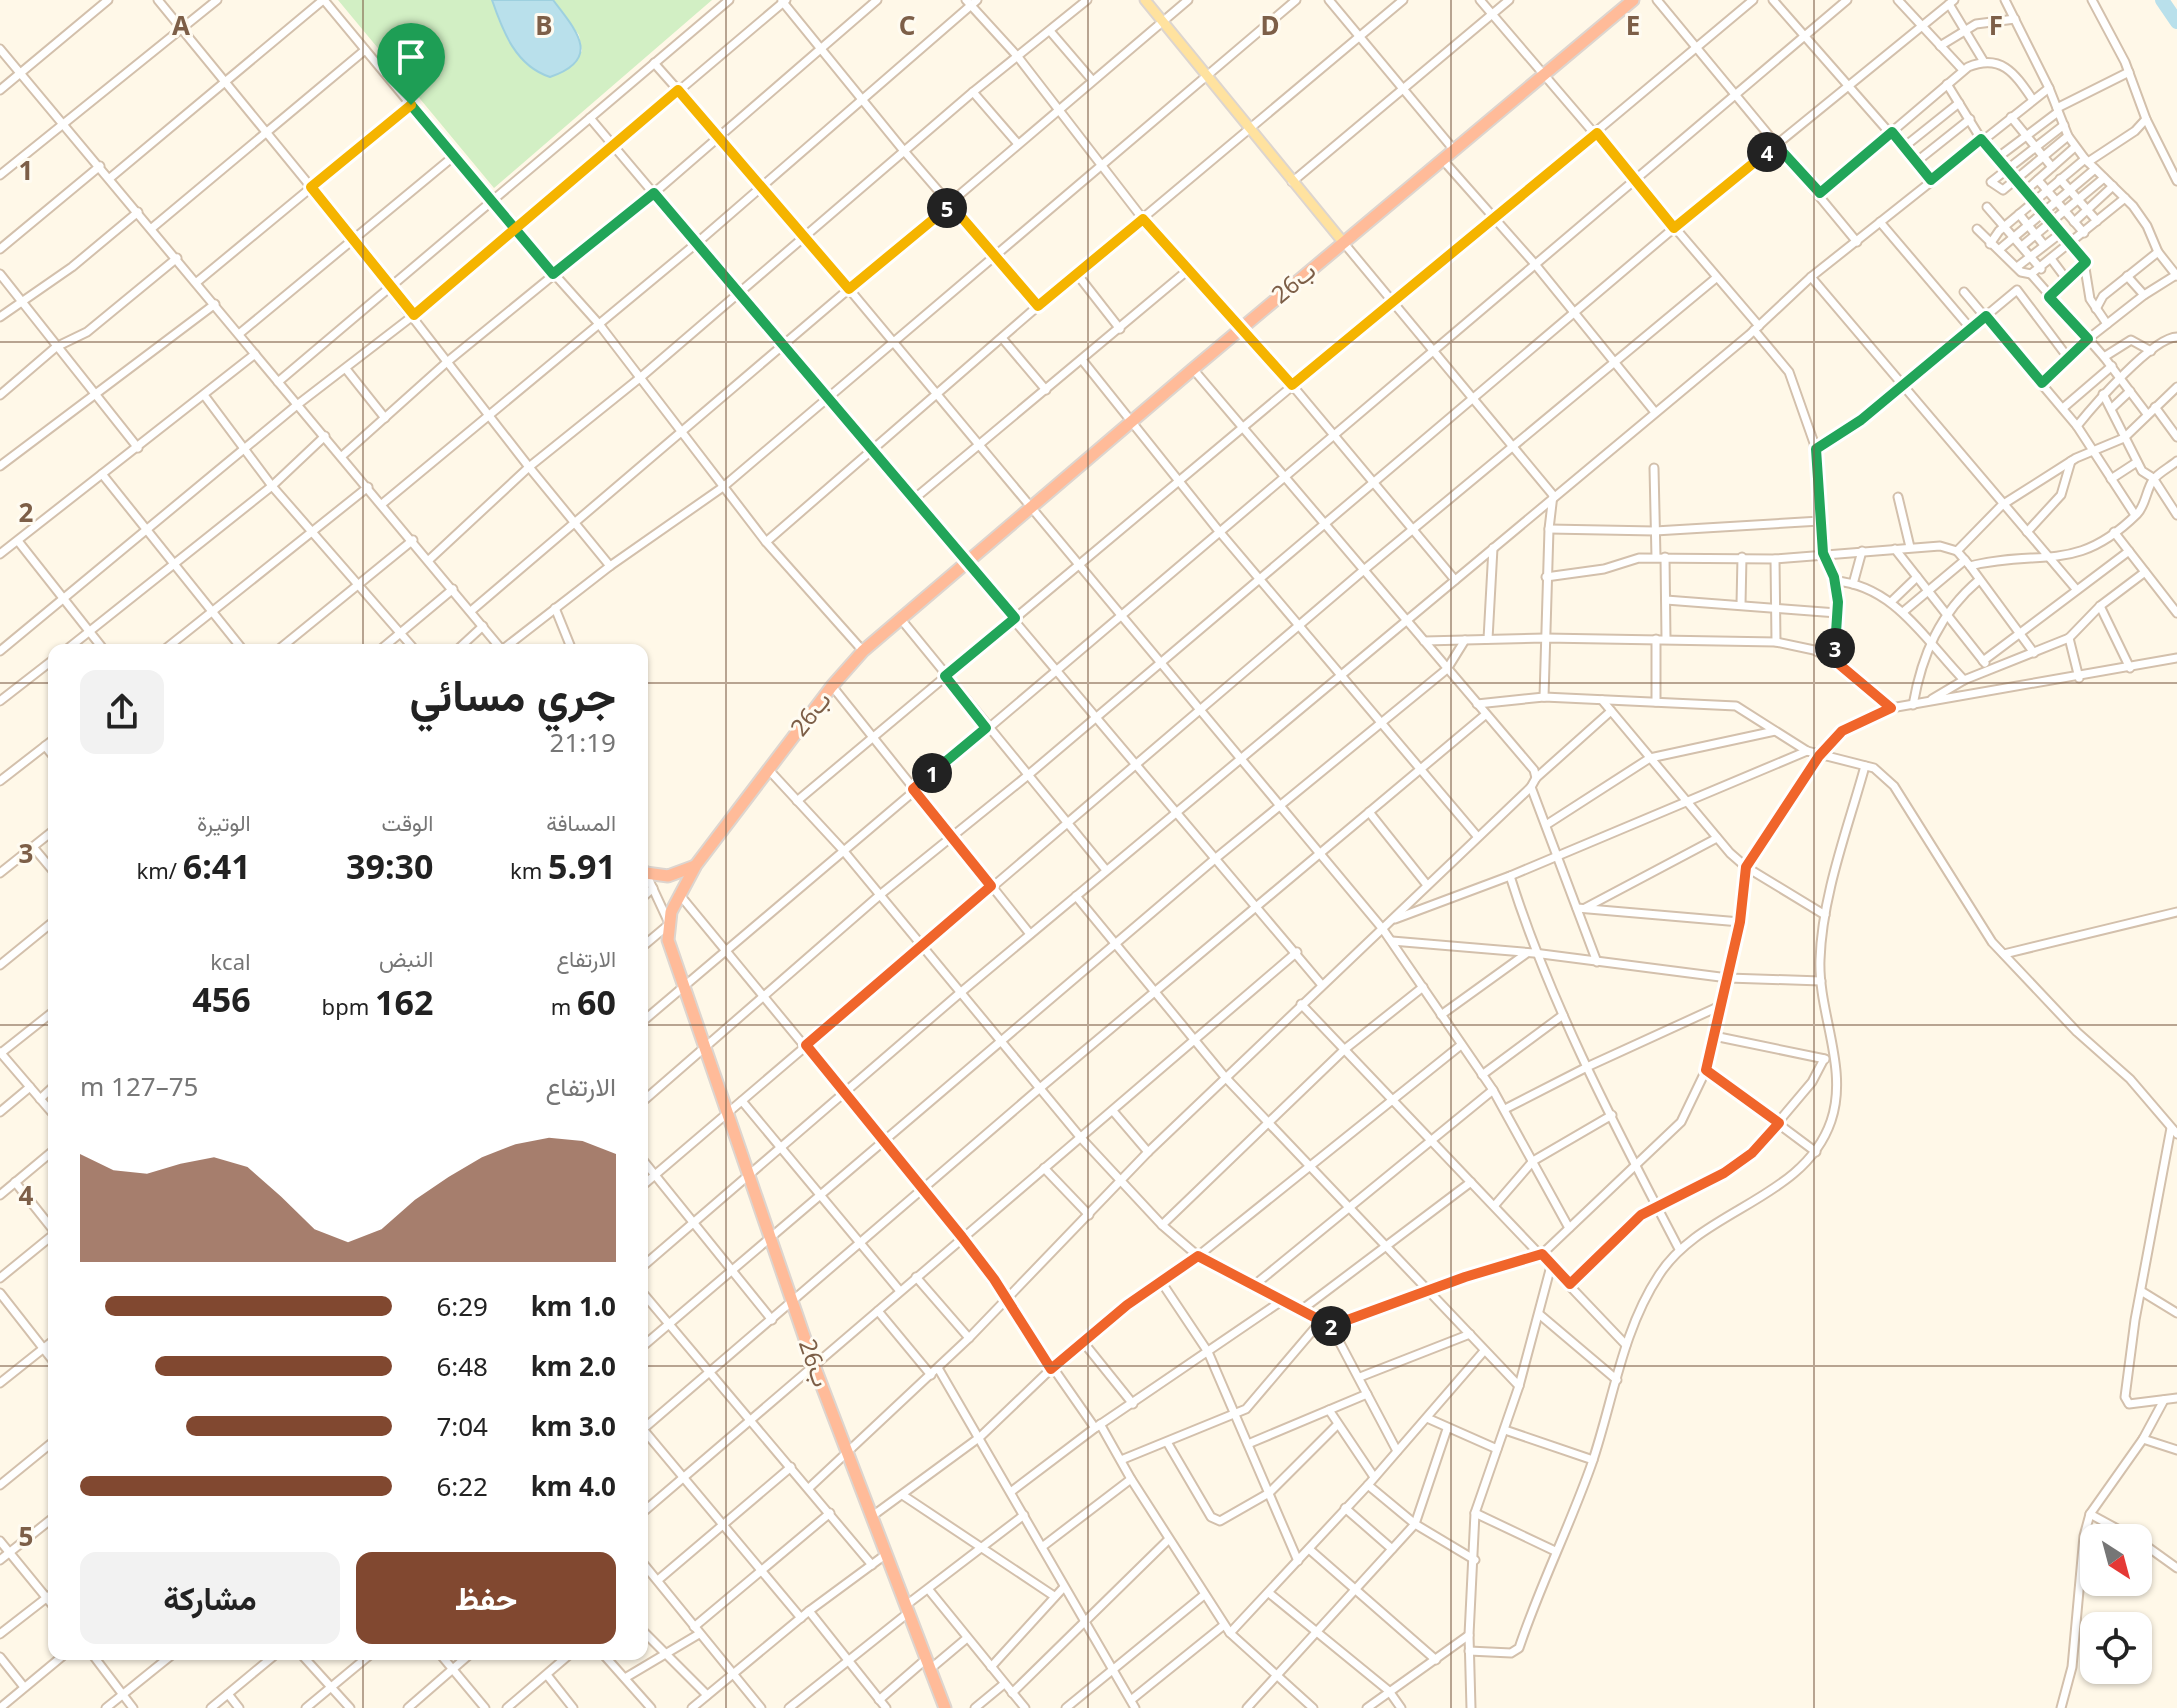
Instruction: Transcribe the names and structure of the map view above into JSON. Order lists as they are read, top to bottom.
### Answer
{
  "streets": {
    "highway": ["26ب"]
  },
  "north": "bottom right",
  "page": {
    "pins": [
      "4",
      "5",
      "3",
      "1",
      "2"
    ],
    "heading": ["جري مسائي", "21:19"],
    "stats": [
      ["المسافة", "5.91 km"],
      ["الوقت", "39:30"],
      ["الوتيرة", "6:41 /km"],
      ["الارتفاع", "60 m"],
      ["النبض", "162 bpm"],
      ["kcal", "456"]
    ],
    "chart": ["الارتفاع", "75–127 m"],
    "list": [
      {
        "name": "1.0 km",
        "note": "6:29"
      },
      {
        "name": "2.0 km",
        "note": "6:48"
      },
      {
        "name": "3.0 km",
        "note": "7:04"
      },
      {
        "name": "4.0 km",
        "note": "6:22"
      }
    ],
    "buttons": ["حفظ", "مشاركة"]
  },
  "grid": {
    "columns": [
      "A",
      "B",
      "C",
      "D",
      "E",
      "F"
    ],
    "rows": [
      "1",
      "2",
      "3",
      "4",
      "5"
    ]
  }
}
